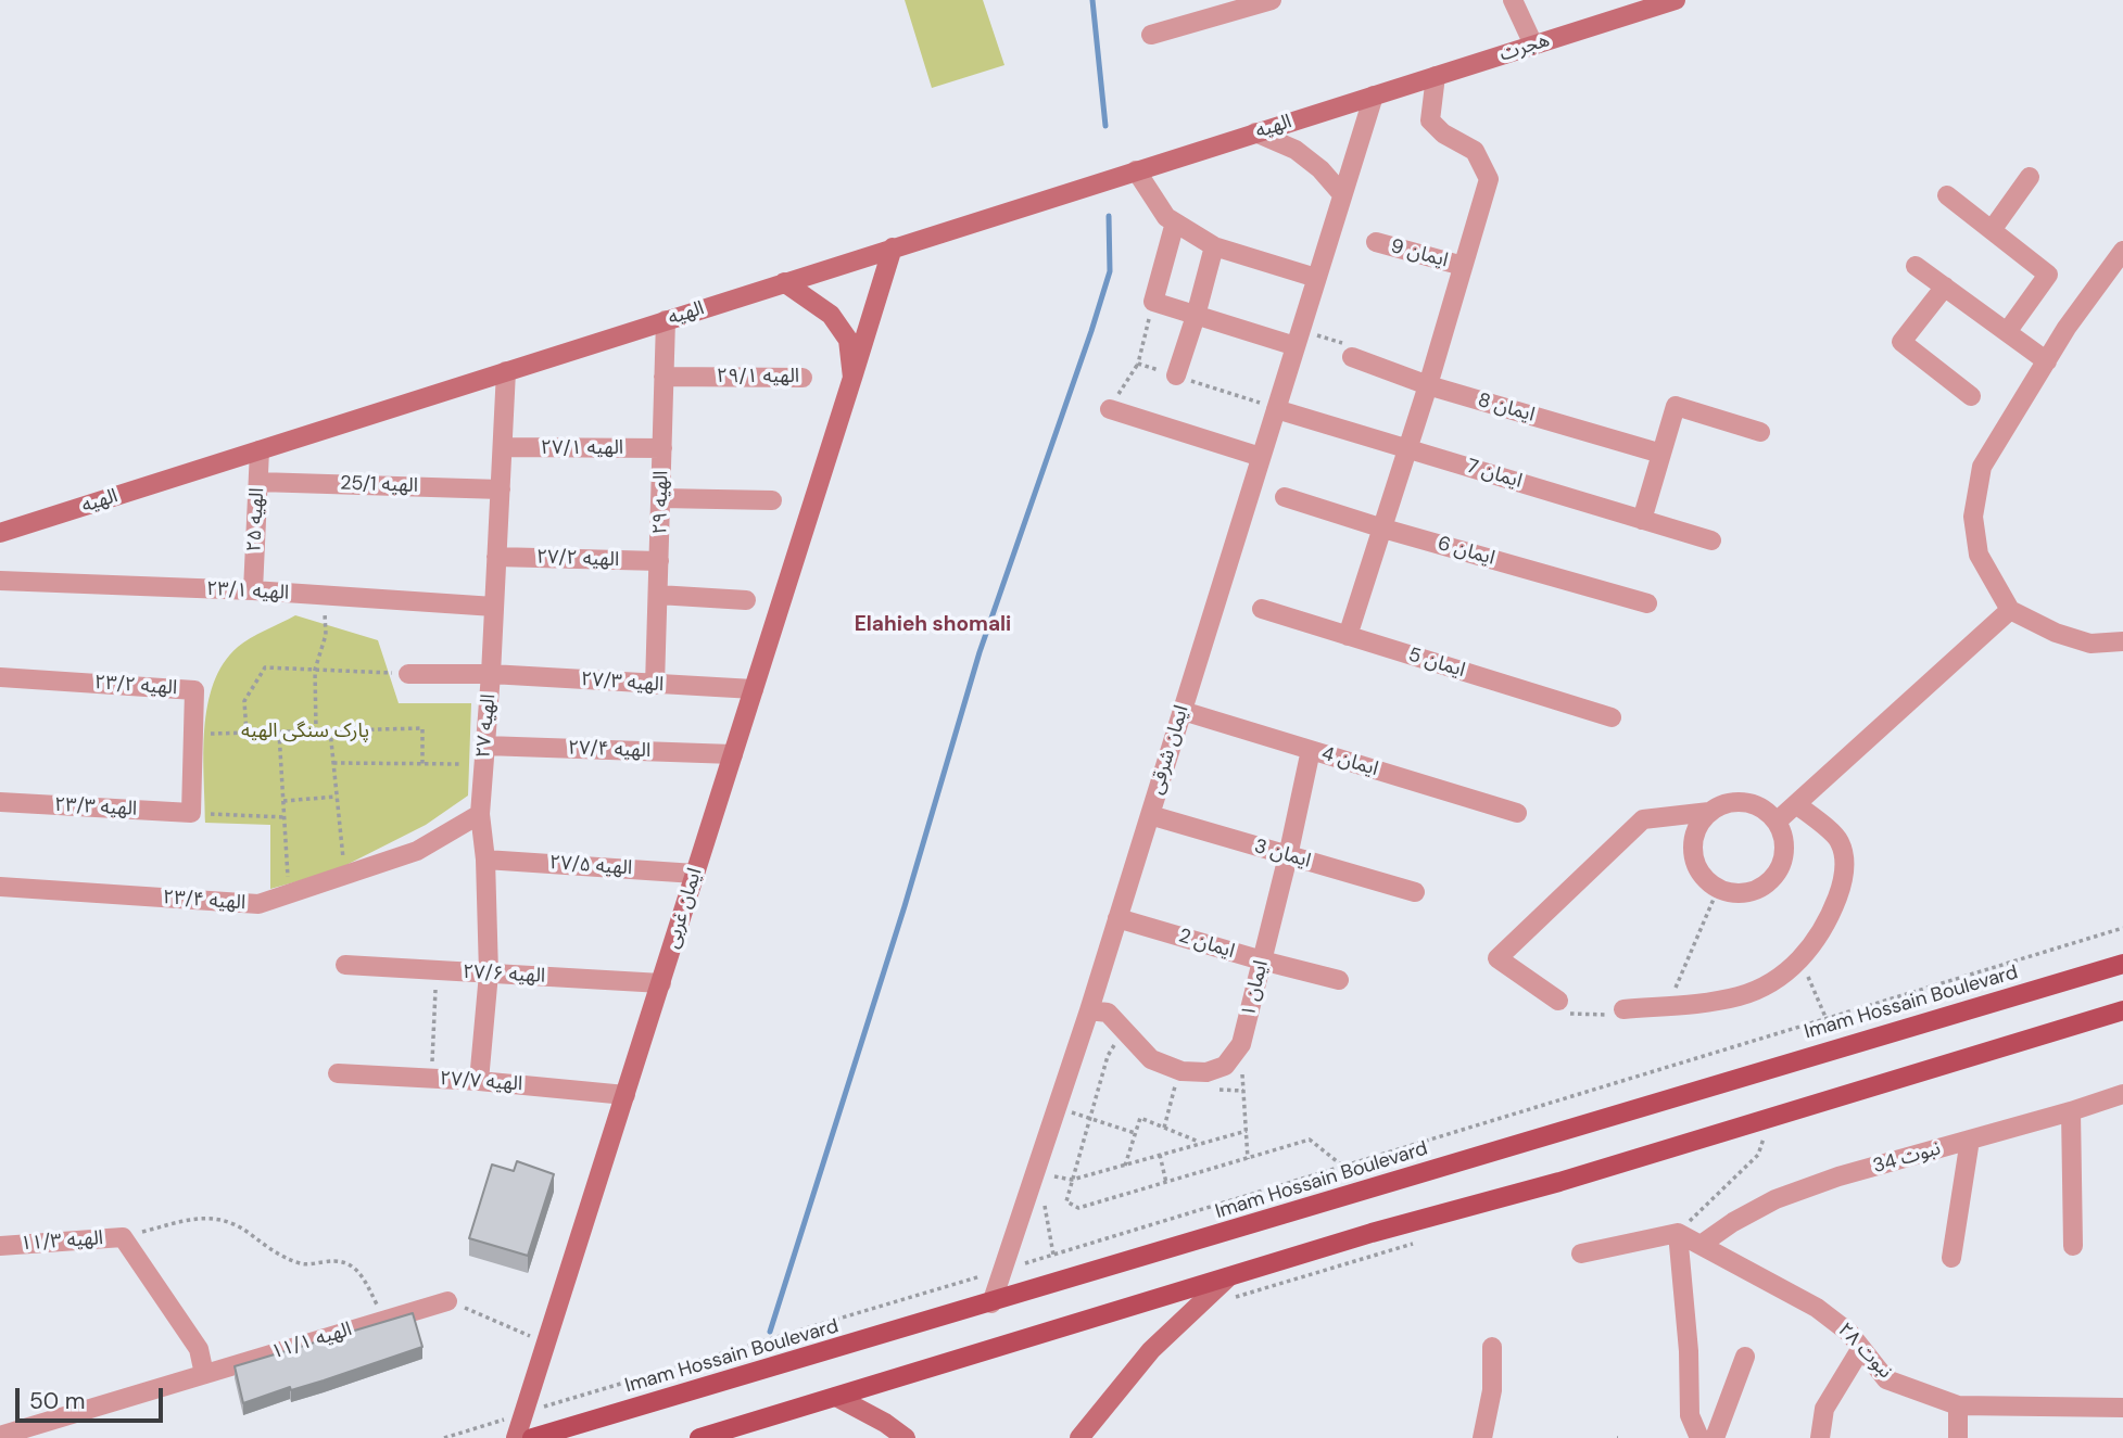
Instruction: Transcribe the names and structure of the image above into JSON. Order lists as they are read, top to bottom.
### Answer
{
  "streets": {
    "main road": [
      "هجرت",
      "الهیه",
      "ایمان غربی",
      "Imam Hossain Boulevard"
    ],
    "street": [
      "ایمان 9",
      "الهیه ۲۹/۱",
      "ایمان 8",
      "الهیه ۲۷/۱",
      "ایمان 7",
      "الهیه 25/1",
      "الهیه ۲۹",
      "الهیه ۲۵",
      "ایمان 6",
      "الهیه ۲۷/۲",
      "الهیه ۲۳/۱",
      "ایمان 5",
      "الهیه ۲۷/۳",
      "الهیه ۲۳/۲",
      "الهیه ۲۷",
      "الهیه ۲۷/۴",
      "ایمان شرقی",
      "ایمان 4",
      "الهیه ۲۳/۳",
      "ایمان 3",
      "الهیه ۲۷/۵",
      "الهیه ۲۳/۴",
      "ایمان 2",
      "الهیه ۲۷/۶",
      "ایمان ۱",
      "الهیه ۲۷/۷",
      "نبوت 34",
      "الهیه ۱۱/۳",
      "الهیه ۱۱/۱",
      "نبوت ۲۸"
    ]
  },
  "crossings": [
    ["هجرت", "الهیه"],
    ["هجرت", "ایمان شرقی"],
    ["الهیه", "الهیه ۲۹"],
    ["الهیه", "الهیه ۲۵"],
    ["الهیه", "الهیه ۲۷"],
    ["الهیه", "ایمان شرقی"],
    ["الهیه", "ایمان غربی"],
    ["الهیه ۲۹/۱", "الهیه ۲۹"],
    ["الهیه ۲۷/۱", "الهیه ۲۹"],
    ["الهیه ۲۷/۱", "الهیه ۲۷"],
    ["ایمان 7", "ایمان شرقی"],
    ["الهیه 25/1", "الهیه ۲۵"],
    ["الهیه 25/1", "الهیه ۲۷"],
    ["الهیه ۲۹", "الهیه ۲۷/۲"],
    ["الهیه ۲۹", "الهیه ۲۷/۳"],
    ["الهیه ۲۵", "الهیه ۲۳/۱"],
    ["الهیه ۲۷/۲", "الهیه ۲۷"],
    ["الهیه ۲۳/۱", "الهیه ۲۷"],
    ["الهیه ۲۷/۳", "الهیه ۲۷"],
    ["الهیه ۲۷/۳", "ایمان غربی"],
    ["الهیه ۲۳/۲", "الهیه ۲۳/۳"],
    ["الهیه ۲۷", "الهیه ۲۷/۴"],
    ["الهیه ۲۷", "الهیه ۲۷/۵"],
    ["الهیه ۲۷", "الهیه ۲۳/۴"],
    ["الهیه ۲۷", "الهیه ۲۷/۶"],
    ["الهیه ۲۷", "الهیه ۲۷/۷"],
    ["الهیه ۲۷/۴", "ایمان غربی"],
    ["ایمان شرقی", "ایمان 4"],
    ["ایمان شرقی", "ایمان 3"],
    ["ایمان شرقی", "ایمان 2"],
    ["ایمان شرقی", "Imam Hossain Boulevard"],
    ["ایمان 4", "ایمان ۱"],
    ["ایمان 3", "ایمان ۱"],
    ["الهیه ۲۷/۵", "ایمان غربی"],
    ["ایمان غربی", "الهیه ۲۷/۶"],
    ["ایمان غربی", "الهیه ۲۷/۷"],
    ["ایمان 2", "ایمان ۱"],
    ["نبوت 34", "نبوت ۲۸"]
  ],
  "districts": ["Elahieh shomali"],
  "parks": ["پارک سنگی الهیه"],
  "scale_bar": "50 m"
}
